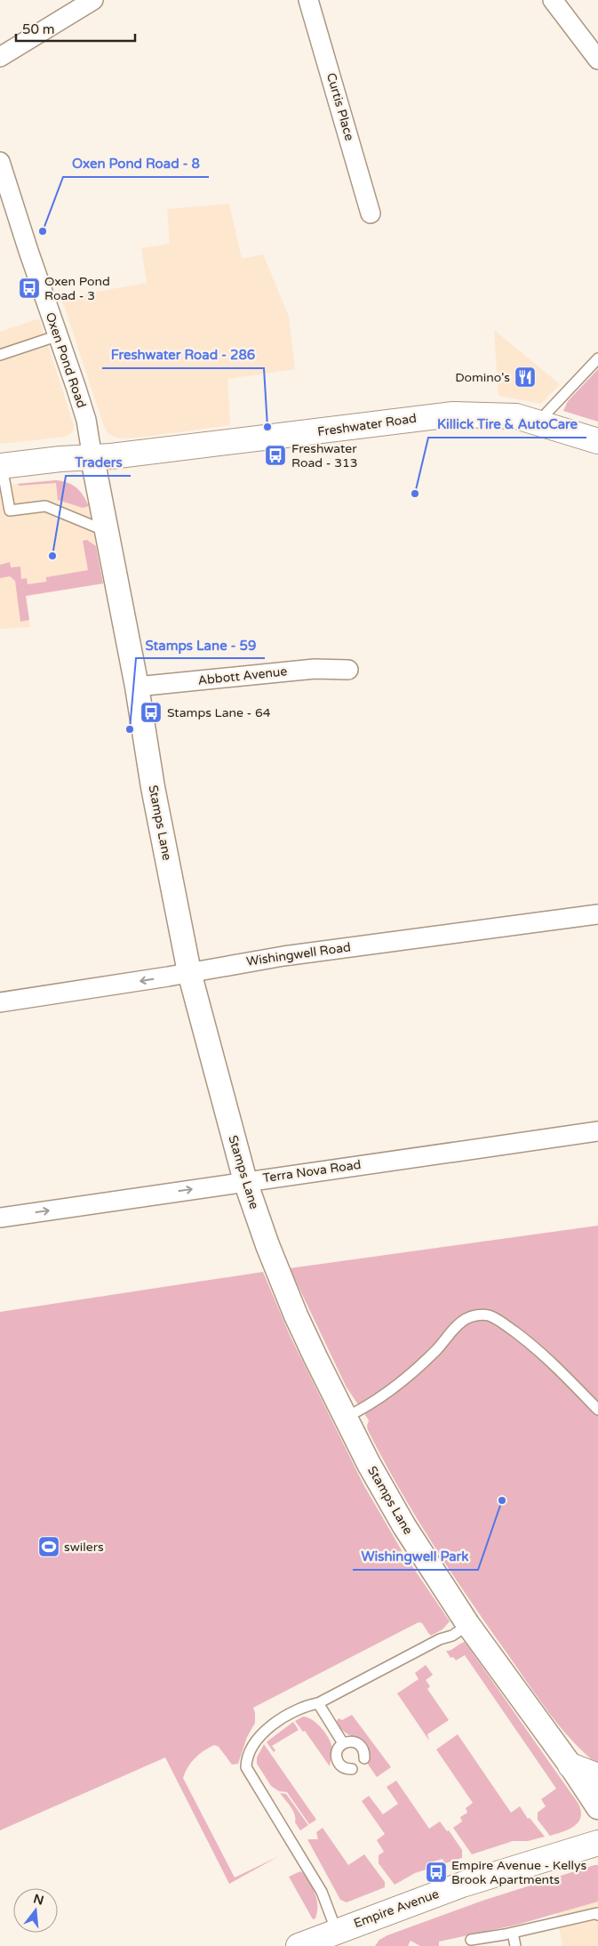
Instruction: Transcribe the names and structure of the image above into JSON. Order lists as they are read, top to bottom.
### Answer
{
  "streets": {
    "main road": ["Freshwater Road", "Empire Avenue"],
    "street": [
      "Curtis Place",
      "Oxen Pond Road",
      "Abbott Avenue",
      "Stamps Lane",
      "Wishingwell Road",
      "Terra Nova Road"
    ]
  },
  "crossings": [
    ["Oxen Pond Road", "Freshwater Road"],
    ["Oxen Pond Road", "Stamps Lane"],
    ["Freshwater Road", "Stamps Lane"],
    ["Abbott Avenue", "Stamps Lane"],
    ["Stamps Lane", "Wishingwell Road"],
    ["Stamps Lane", "Terra Nova Road"]
  ],
  "one_way": ["Terra Nova Road"],
  "places": {
    "other": [
      "Oxen Pond Road - 8",
      "Freshwater Road - 286",
      "Killick Tire & AutoCare",
      "Traders",
      "Stamps Lane - 59",
      "Wishingwell Park"
    ],
    "bus stop": [
      "Oxen Pond Road - 3",
      "Freshwater Road - 313",
      "Stamps Lane - 64",
      "Empire Avenue - Kellys Brook Apartments"
    ],
    "restaurant": ["Domino's"],
    "sports": ["swilers"]
  },
  "scale_bar": "50 m",
  "north": "top"
}
